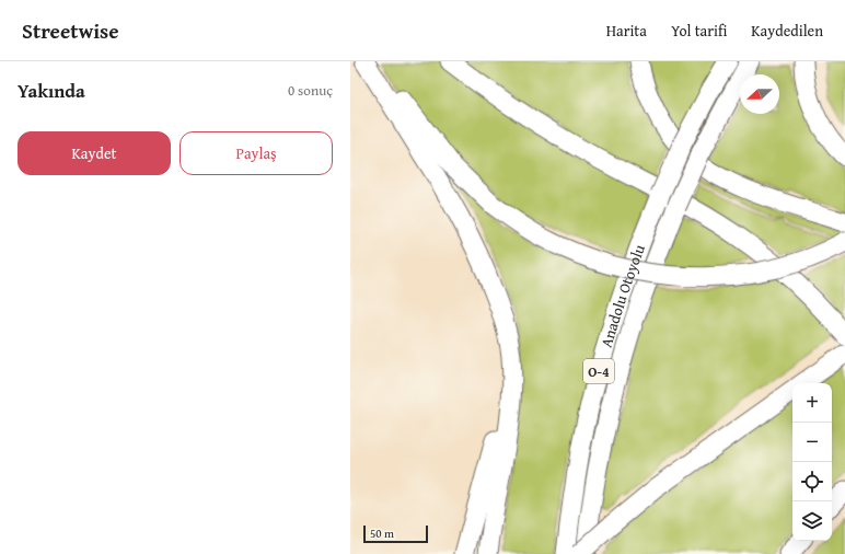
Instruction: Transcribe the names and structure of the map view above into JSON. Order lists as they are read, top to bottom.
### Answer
{
  "streets": {
    "highway": ["Anadolu Otoyolu", "O-4"]
  },
  "scale_bar": "50 m",
  "north": "left",
  "page": {
    "header": "Streetwise",
    "nav": ["Harita", "Yol tarifi", "Kaydedilen"],
    "heading": ["Yakında", "0 sonuç"],
    "buttons": ["Kaydet", "Paylaş"],
    "map_buttons": ["+", "−"],
    "scale": "50 m"
  }
}
